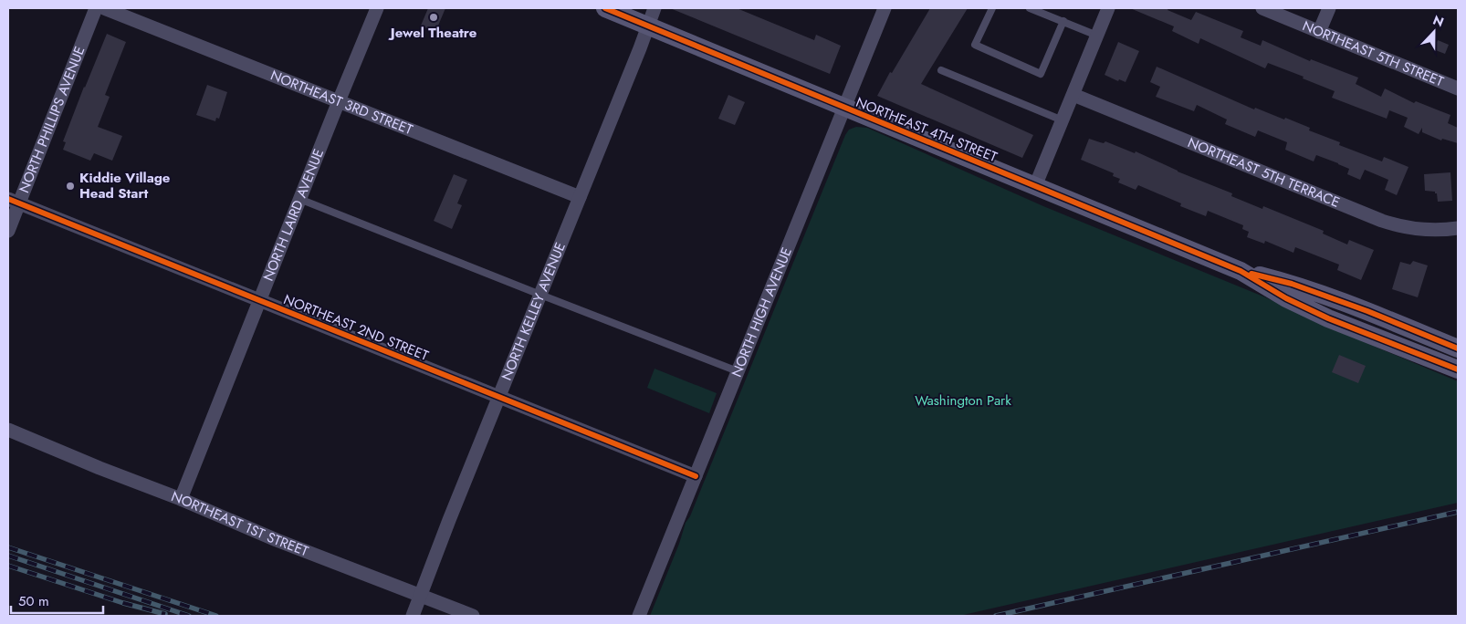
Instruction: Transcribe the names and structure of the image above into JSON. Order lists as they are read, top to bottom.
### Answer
{
  "streets": {
    "main road": ["NORTHEAST 4TH STREET"],
    "street": [
      "NORTHEAST 5TH STREET",
      "NORTHEAST 3RD STREET",
      "NORTH PHILLIPS AVENUE",
      "NORTHEAST 5TH TERRACE",
      "NORTH LAIRD AVENUE",
      "NORTH KELLEY AVENUE",
      "NORTH HIGH AVENUE",
      "NORTHEAST 2ND STREET",
      "NORTHEAST 1ST STREET"
    ]
  },
  "crossings": [
    ["NORTHEAST 3RD STREET", "NORTH LAIRD AVENUE"],
    ["NORTHEAST 3RD STREET", "NORTH KELLEY AVENUE"],
    ["NORTH PHILLIPS AVENUE", "NORTHEAST 2ND STREET"],
    ["NORTHEAST 4TH STREET", "NORTH KELLEY AVENUE"],
    ["NORTHEAST 4TH STREET", "NORTH HIGH AVENUE"],
    ["NORTH LAIRD AVENUE", "NORTHEAST 2ND STREET"],
    ["NORTH LAIRD AVENUE", "NORTHEAST 1ST STREET"],
    ["NORTH KELLEY AVENUE", "NORTHEAST 2ND STREET"],
    ["NORTH KELLEY AVENUE", "NORTHEAST 1ST STREET"],
    ["NORTH HIGH AVENUE", "NORTHEAST 2ND STREET"]
  ],
  "parks": ["Washington Park"],
  "places": ["Jewel Theatre", "Kiddie Village Head Start"],
  "scale_bar": "50 m",
  "north": "top"
}
